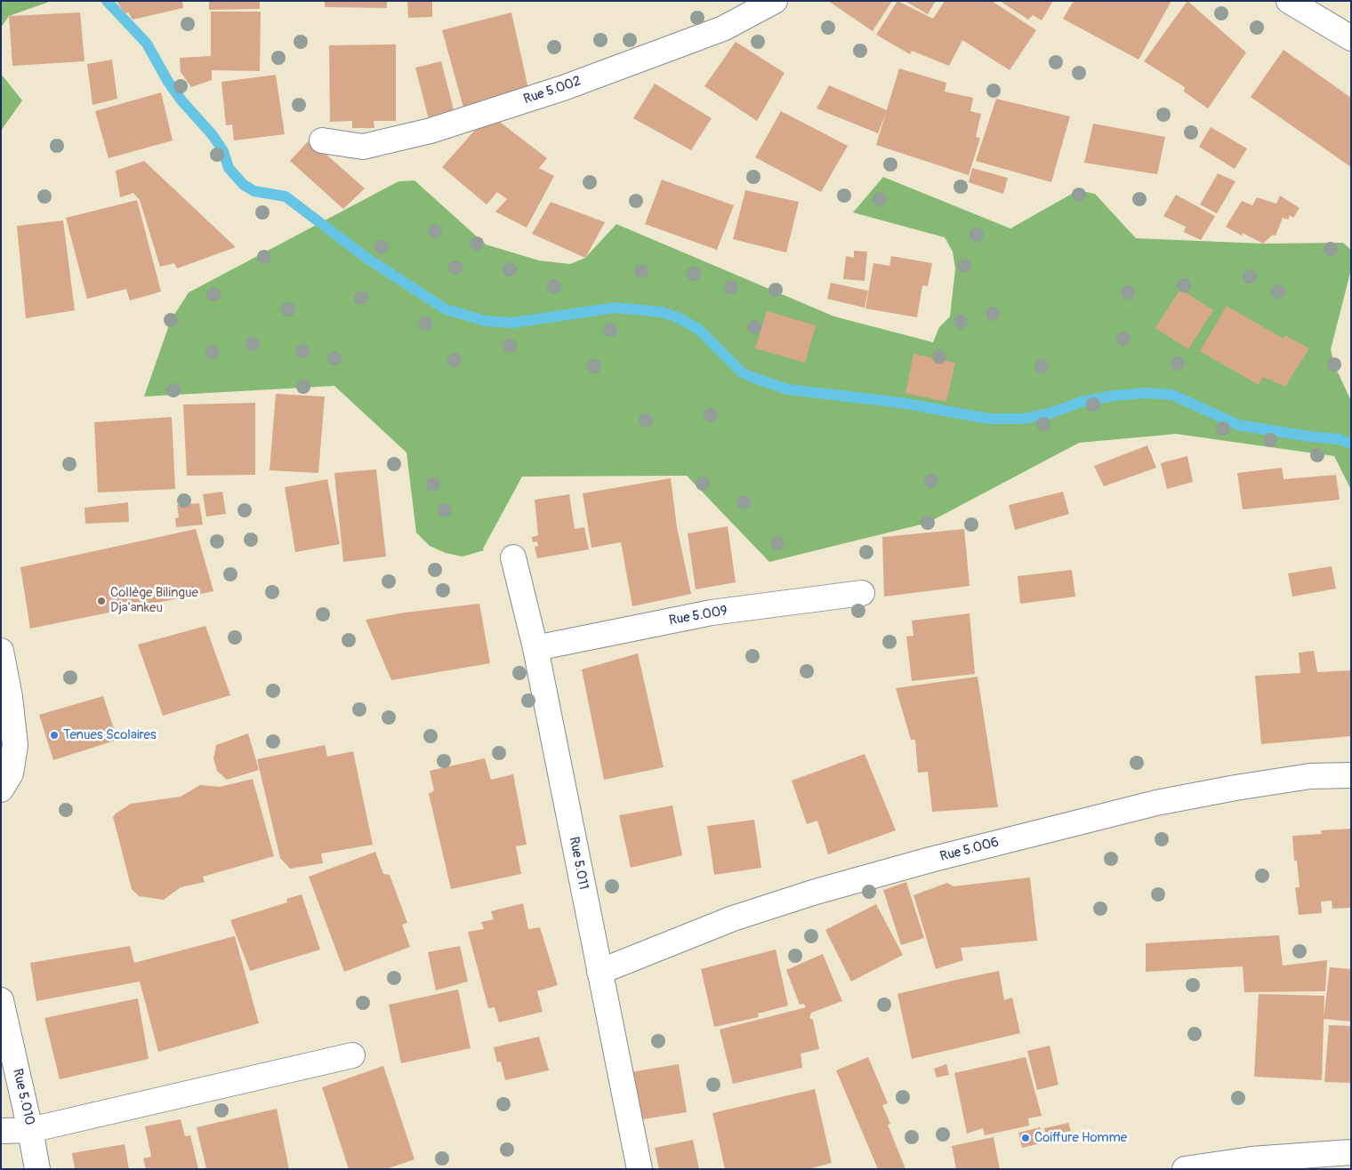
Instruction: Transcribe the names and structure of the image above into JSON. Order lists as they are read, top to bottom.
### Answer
{
  "streets": {
    "street": [
      "Rue 5.002",
      "Rue 5.009",
      "Rue 5.006",
      "Rue 5.011",
      "Rue 5.010"
    ]
  },
  "crossings": [
    ["Rue 5.009", "Rue 5.011"],
    ["Rue 5.006", "Rue 5.011"]
  ],
  "places": ["Collège Bilingue Dja'ankeu", "Tenues Scolaires", "Coiffure Homme"]
}
